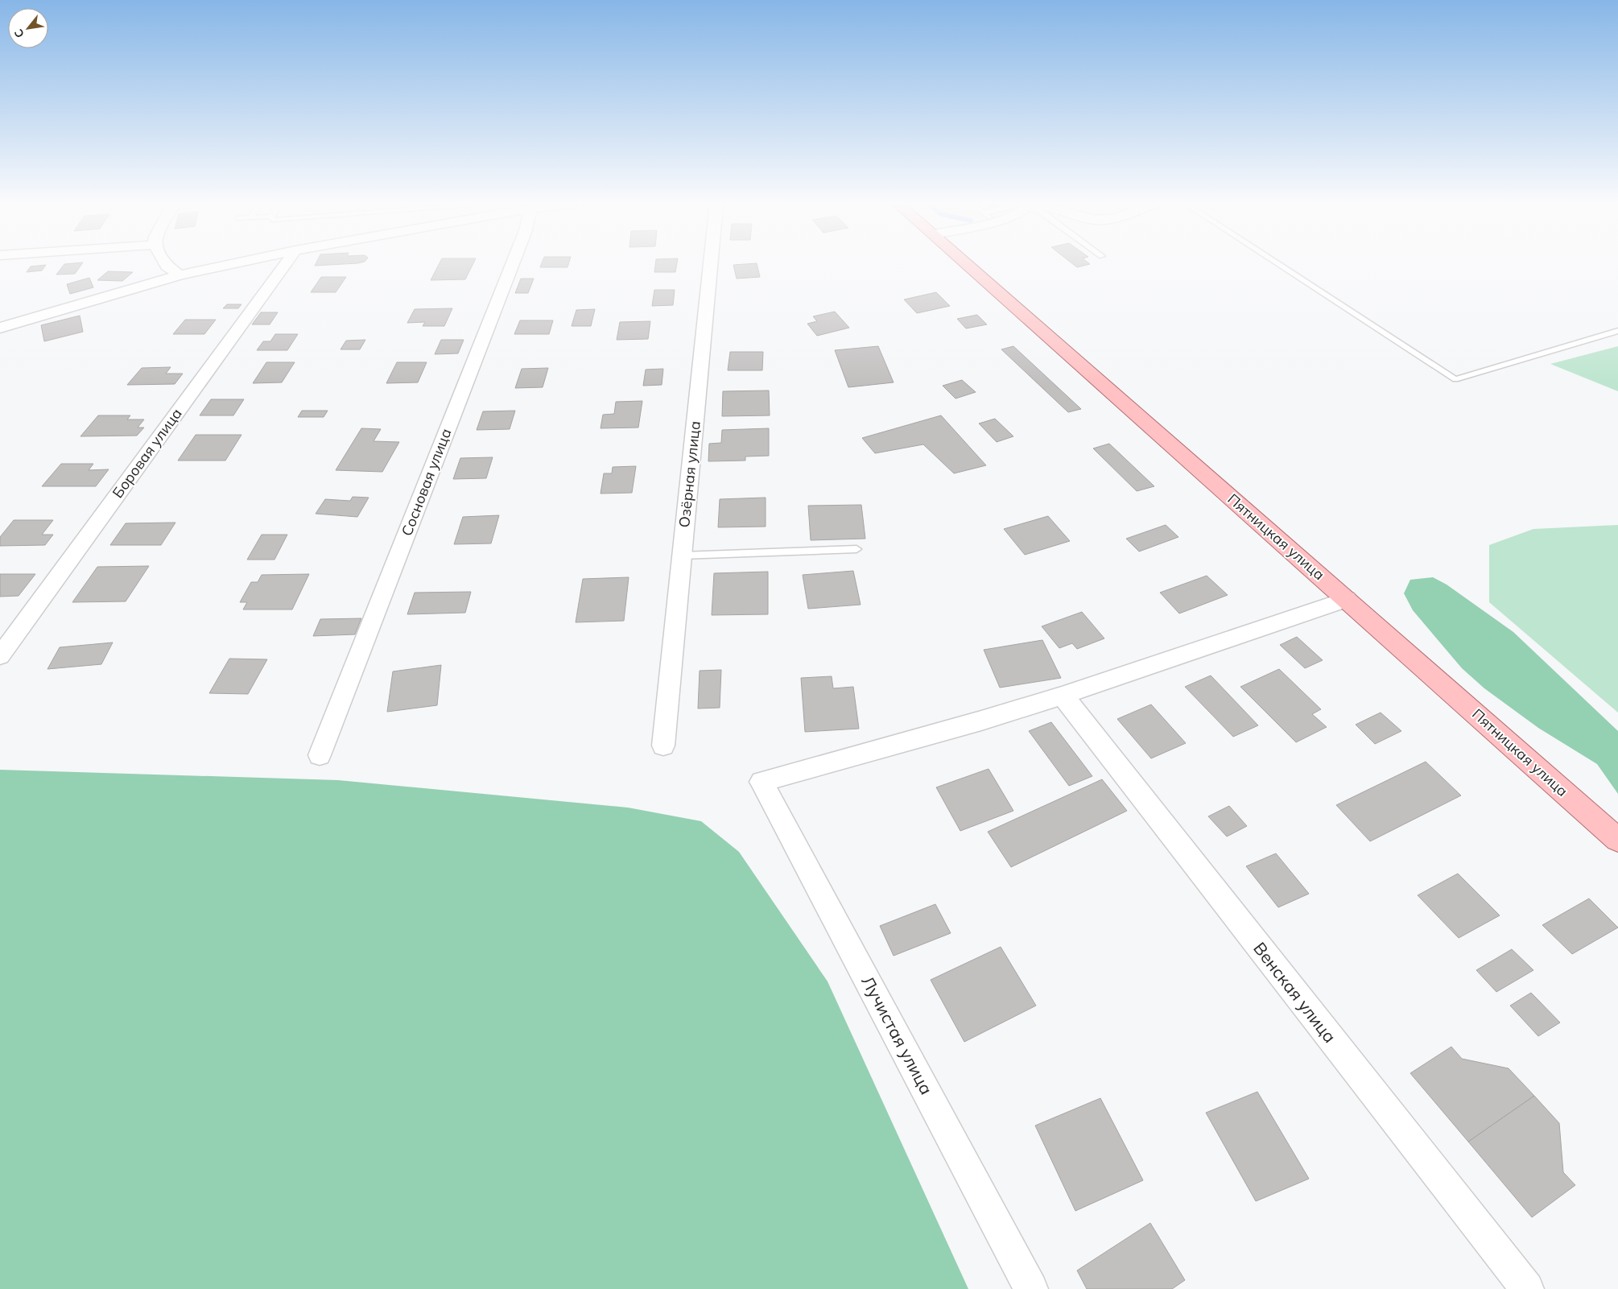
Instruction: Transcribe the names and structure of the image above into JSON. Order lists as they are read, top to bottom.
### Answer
{
  "streets": {
    "main road": ["Пятницкая улица"],
    "street": [
      "Боровая улица",
      "Озёрная улица",
      "Сосновая улица",
      "Венская улица",
      "Лучистая улица"
    ]
  },
  "crossings": [
    ["Венская улица", "Лучистая улица"]
  ],
  "north": "bottom left"
}
